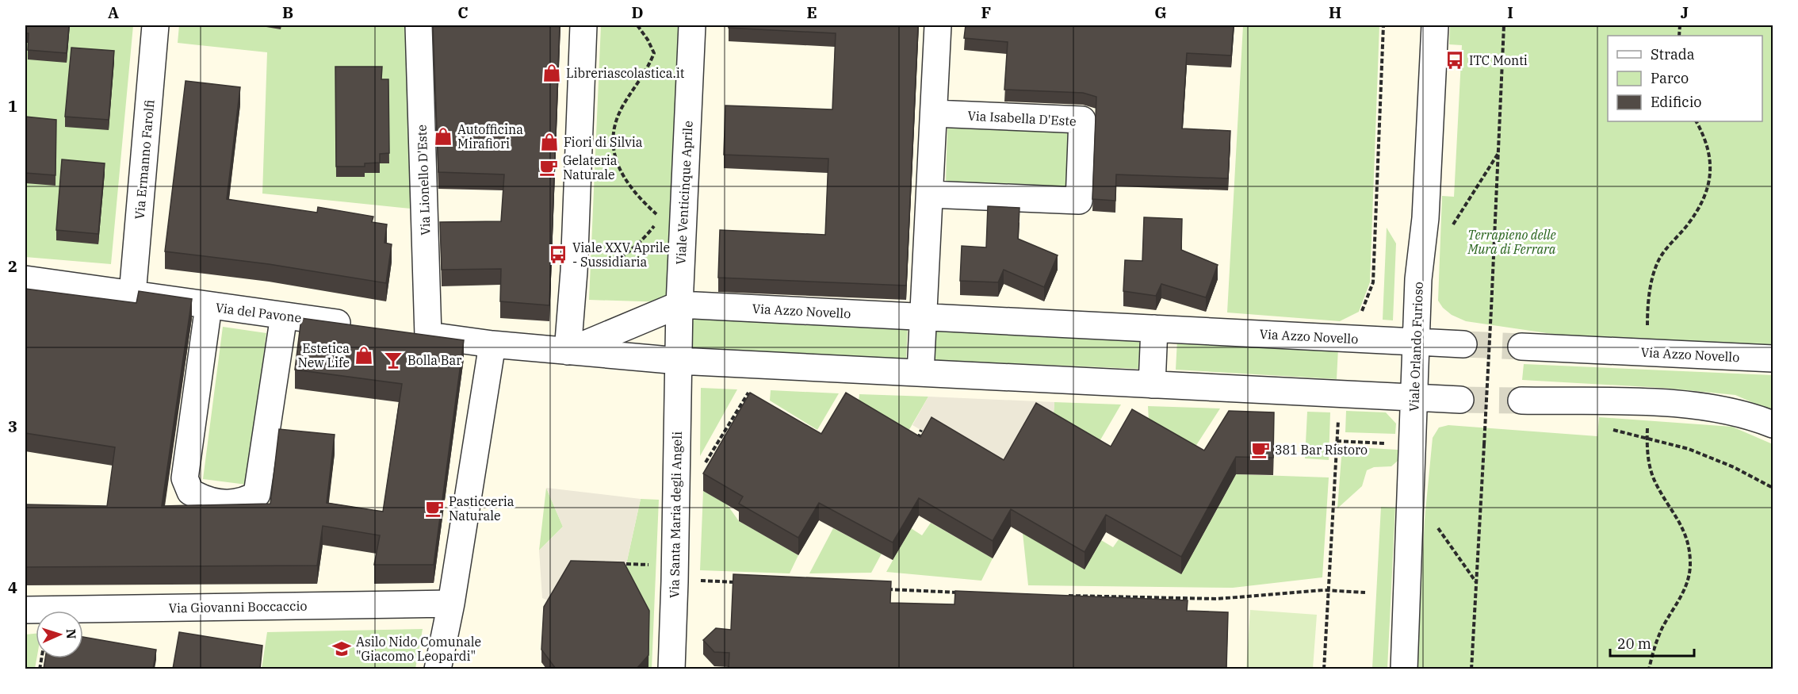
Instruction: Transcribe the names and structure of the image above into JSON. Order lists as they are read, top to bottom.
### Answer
{
  "streets": {
    "street": [
      "Via Isabella D'Este",
      "Via Ermanno Farolfi",
      "Via Lionello D'Este",
      "Viale Venticinque Aprile",
      "Via Azzo Novello",
      "Via del Pavone",
      "Viale Orlando Furioso",
      "Via Santa Maria degli Angeli",
      "Via Giovanni Boccaccio"
    ]
  },
  "crossings": [
    ["Via Ermanno Farolfi", "Via del Pavone"],
    ["Viale Venticinque Aprile", "Via Azzo Novello"],
    ["Viale Venticinque Aprile", "Via Santa Maria degli Angeli"],
    ["Via Azzo Novello", "Viale Orlando Furioso"]
  ],
  "parks": ["Terrapieno delle Mura di Ferrara"],
  "places": {
    "bus stop": ["ITC Monti", "Viale XXV Aprile - Sussidiaria"],
    "shop": [
      "Libreriascolastica.it",
      "Autofficina Mirafiori",
      "Fiori di Silvia",
      "Estetica New Life"
    ],
    "cafe": ["Gelateria Naturale", "381 Bar Ristoro", "Pasticceria Naturale"],
    "bar": ["Bolla Bar"],
    "school or university": ["Asilo Nido Comunale \"Giacomo Leopardi\""]
  },
  "legend": ["Strada", "Parco", "Edificio"],
  "scale_bar": "20 m",
  "north": "right",
  "grid": {
    "columns": [
      "A",
      "B",
      "C",
      "D",
      "E",
      "F",
      "G",
      "H",
      "I",
      "J"
    ],
    "rows": [
      "1",
      "2",
      "3",
      "4"
    ]
  }
}
